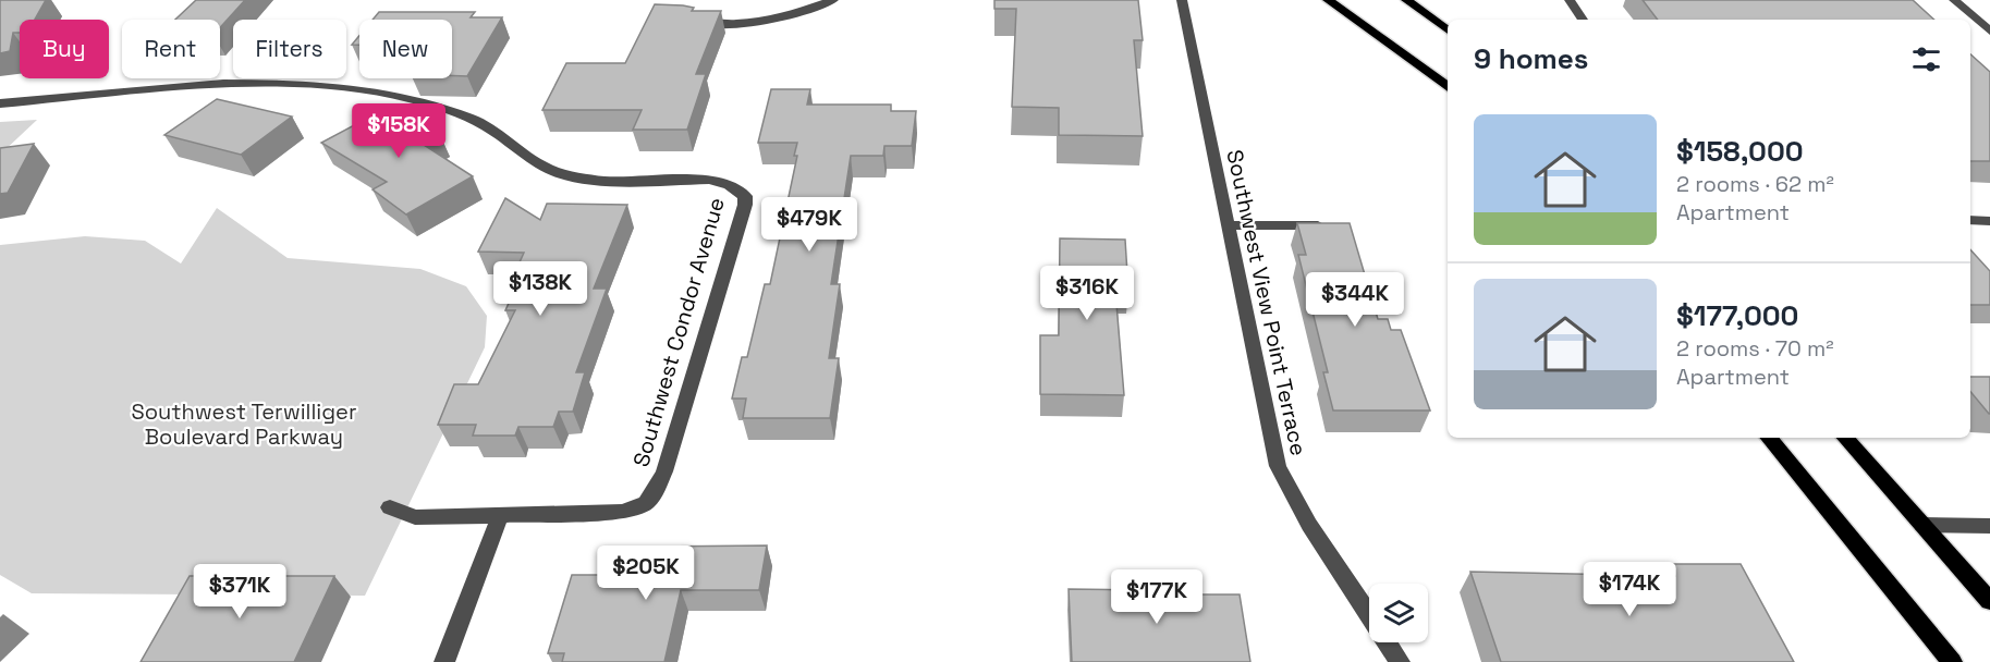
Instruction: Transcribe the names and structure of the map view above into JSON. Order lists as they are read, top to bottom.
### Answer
{
  "streets": {
    "street": ["Southwest View Point Terrace", "Southwest Condor Avenue"]
  },
  "parks": ["Southwest Terwilliger Boulevard Parkway"],
  "page": {
    "chip": [
      "Buy",
      "Rent",
      "Filters",
      "New"
    ],
    "heading": "9 homes",
    "list": [
      {
        "name": "$158,000",
        "note": "2 rooms · 62 m² · Apartment"
      },
      {
        "name": "$177,000",
        "note": "2 rooms · 70 m² · Apartment"
      }
    ],
    "price": [
      "$158K",
      "$479K",
      "$138K",
      "$316K",
      "$344K",
      "$205K",
      "$174K",
      "$371K",
      "$177K"
    ]
  }
}
